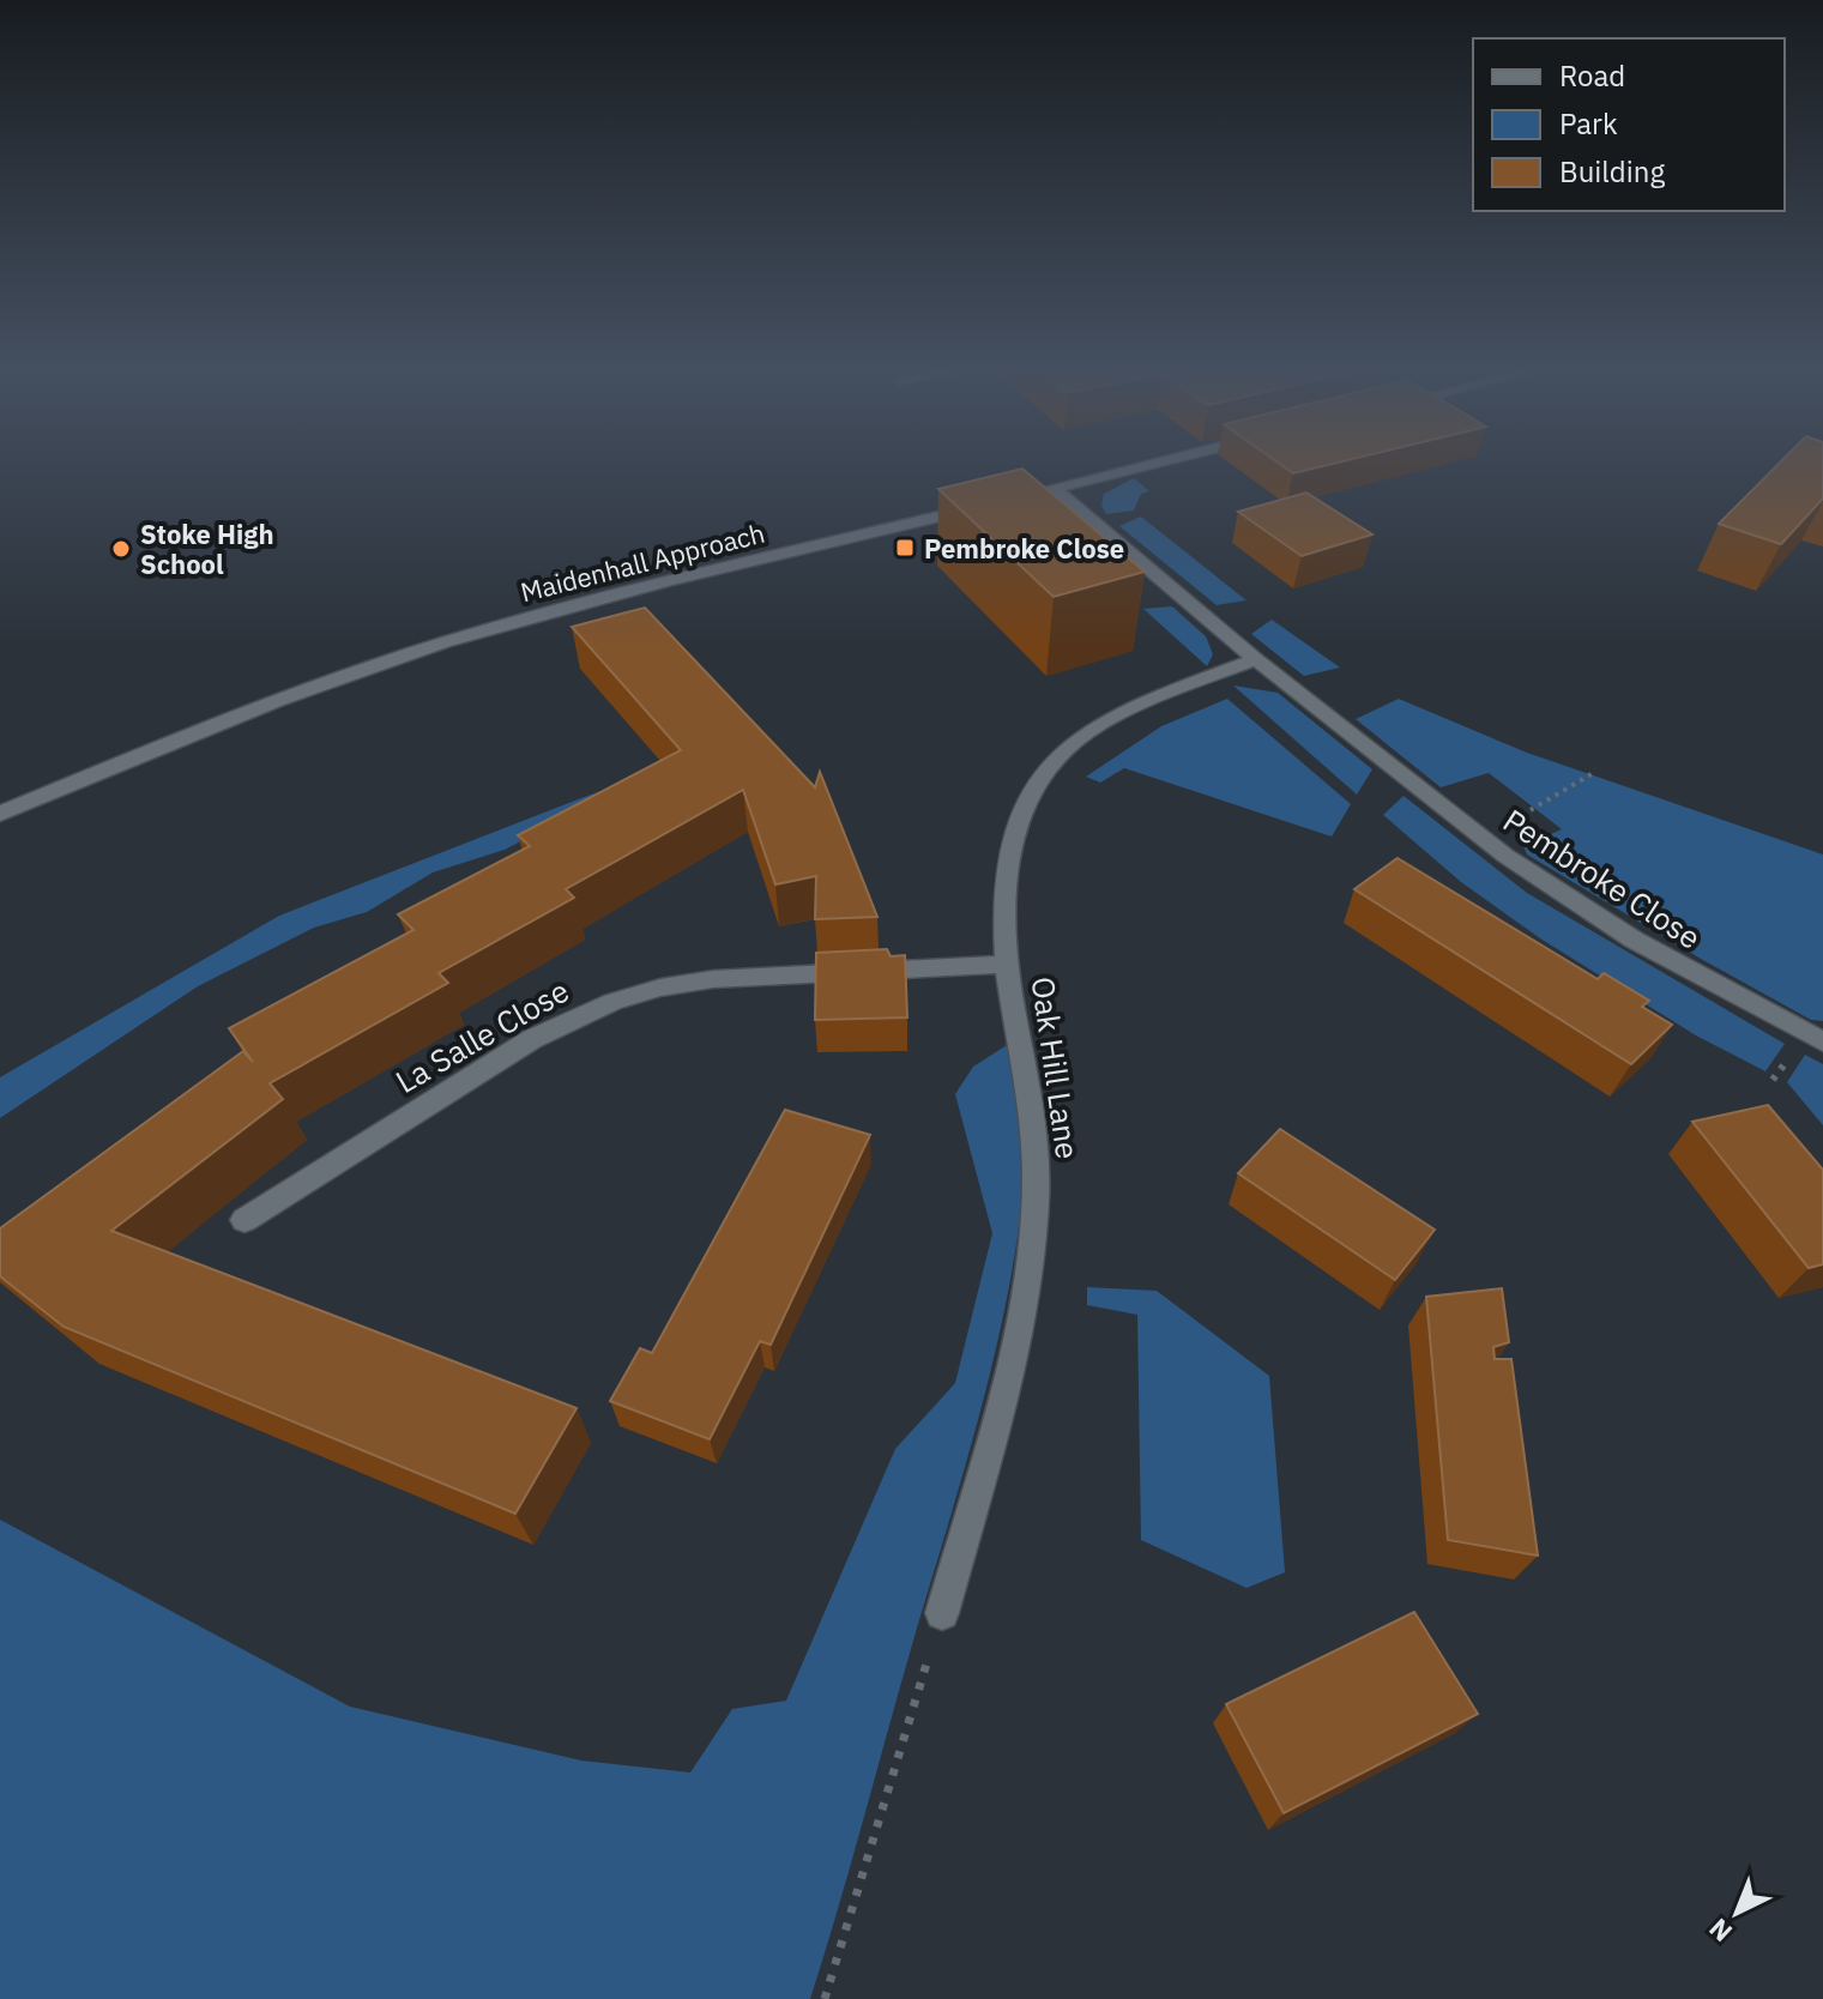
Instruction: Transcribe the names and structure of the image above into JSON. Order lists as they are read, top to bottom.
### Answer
{
  "streets": {
    "street": [
      "Maidenhall Approach",
      "Pembroke Close",
      "La Salle Close",
      "Oak Hill Lane"
    ]
  },
  "crossings": [
    ["Maidenhall Approach", "Pembroke Close"],
    ["Pembroke Close", "Oak Hill Lane"],
    ["La Salle Close", "Oak Hill Lane"]
  ],
  "places": {
    "transit": ["Pembroke Close"],
    "other": ["Stoke High School"]
  },
  "legend": ["Road", "Park", "Building"],
  "north": "bottom left"
}
